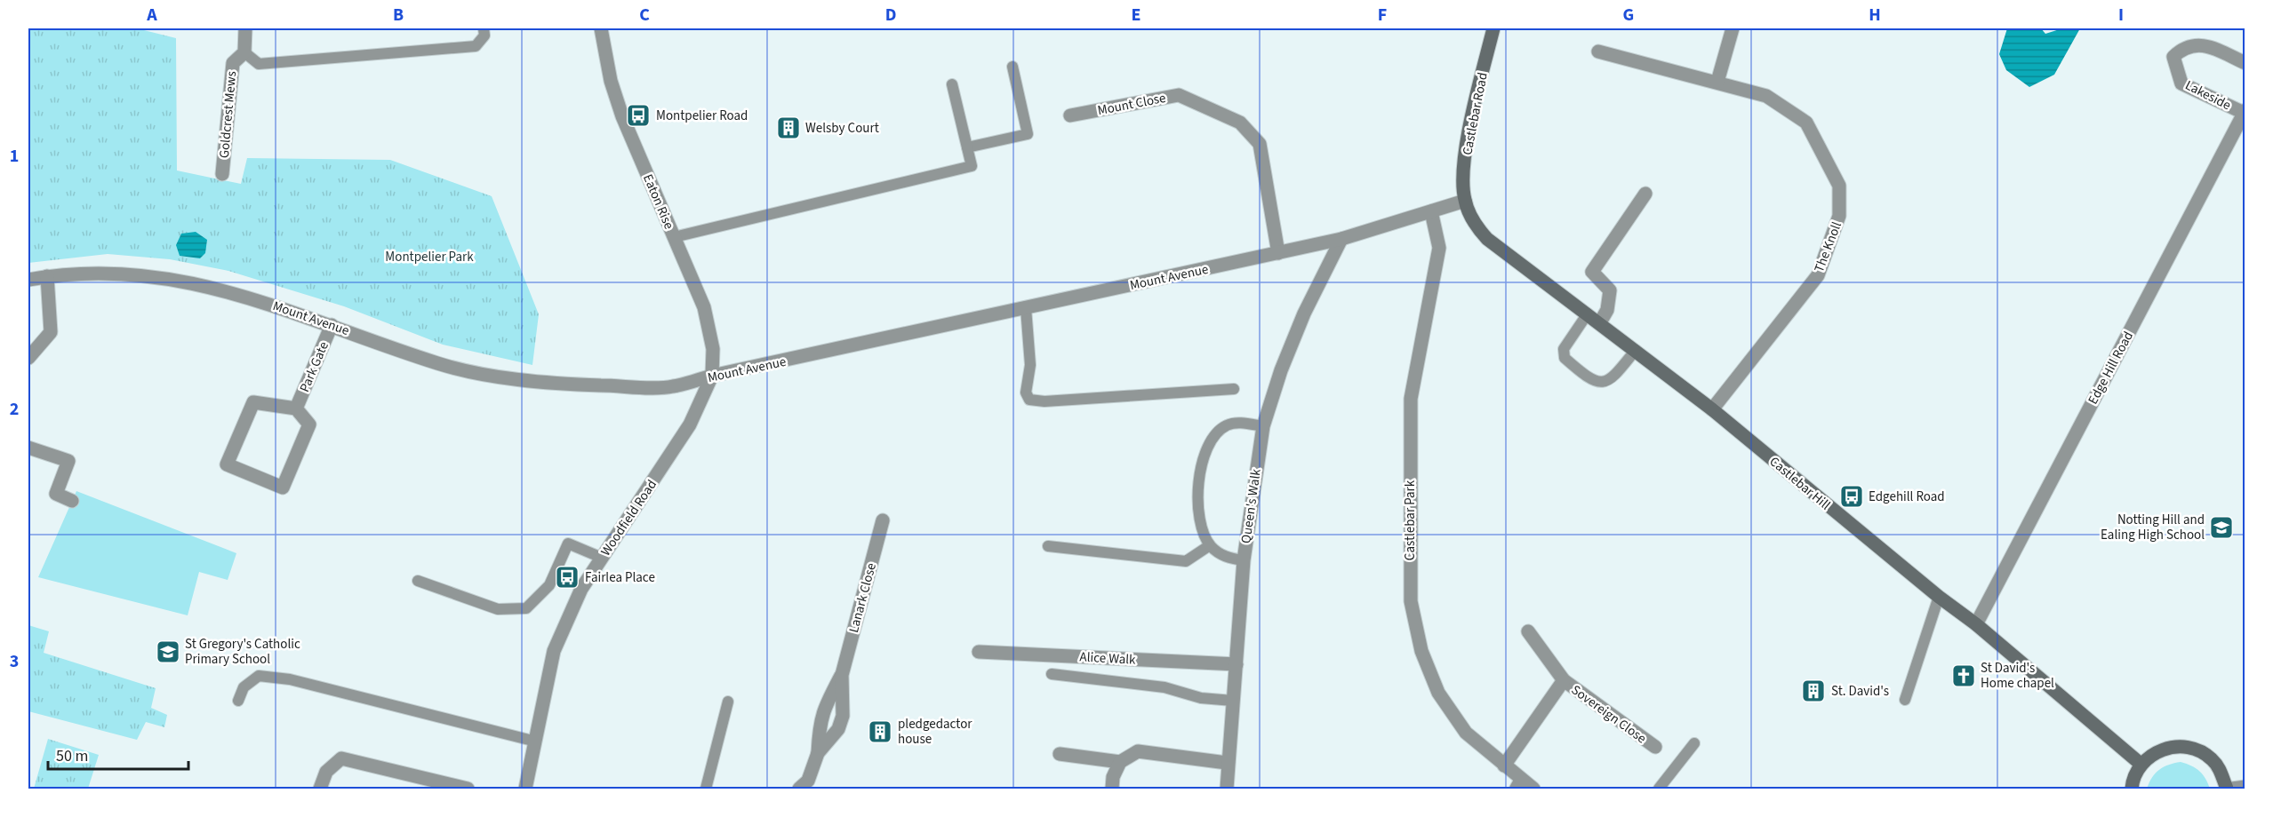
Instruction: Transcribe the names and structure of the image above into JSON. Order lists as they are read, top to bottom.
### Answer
{
  "streets": {
    "main road": ["Castlebar Road", "Castlebar Hill"],
    "street": [
      "Lakeside",
      "Mount Close",
      "Goldcrest Mews",
      "Eaton Rise",
      "The Knoll",
      "Mount Avenue",
      "Park Gate",
      "Edge Hill Road",
      "Queen's Walk",
      "Woodfield Road",
      "Castlebar Park",
      "Lanark Close",
      "Alice Walk",
      "Sovereign Close"
    ]
  },
  "crossings": [
    ["Lakeside", "Edge Hill Road"],
    ["Mount Close", "Mount Avenue"],
    ["Castlebar Road", "Mount Avenue"],
    ["Castlebar Road", "Castlebar Hill"],
    ["Eaton Rise", "Mount Avenue"],
    ["Eaton Rise", "Woodfield Road"],
    ["The Knoll", "Castlebar Hill"],
    ["Mount Avenue", "Park Gate"],
    ["Mount Avenue", "Castlebar Hill"],
    ["Mount Avenue", "Queen's Walk"],
    ["Mount Avenue", "Woodfield Road"],
    ["Mount Avenue", "Castlebar Park"],
    ["Edge Hill Road", "Castlebar Hill"],
    ["Queen's Walk", "Alice Walk"],
    ["Castlebar Park", "Sovereign Close"]
  ],
  "parks": ["Montpelier Park"],
  "places": {
    "bus stop": ["Montpelier Road", "Edgehill Road", "Fairlea Place"],
    "building": ["Welsby Court", "St. David's", "pledgedactor house"],
    "school or university": ["Notting Hill and Ealing High School", "St Gregory's Catholic Primary School"],
    "church": ["St David's Home chapel"]
  },
  "scale_bar": "50 m",
  "grid": {
    "columns": [
      "A",
      "B",
      "C",
      "D",
      "E",
      "F",
      "G",
      "H",
      "I"
    ],
    "rows": ["1", "2", "3"]
  }
}
